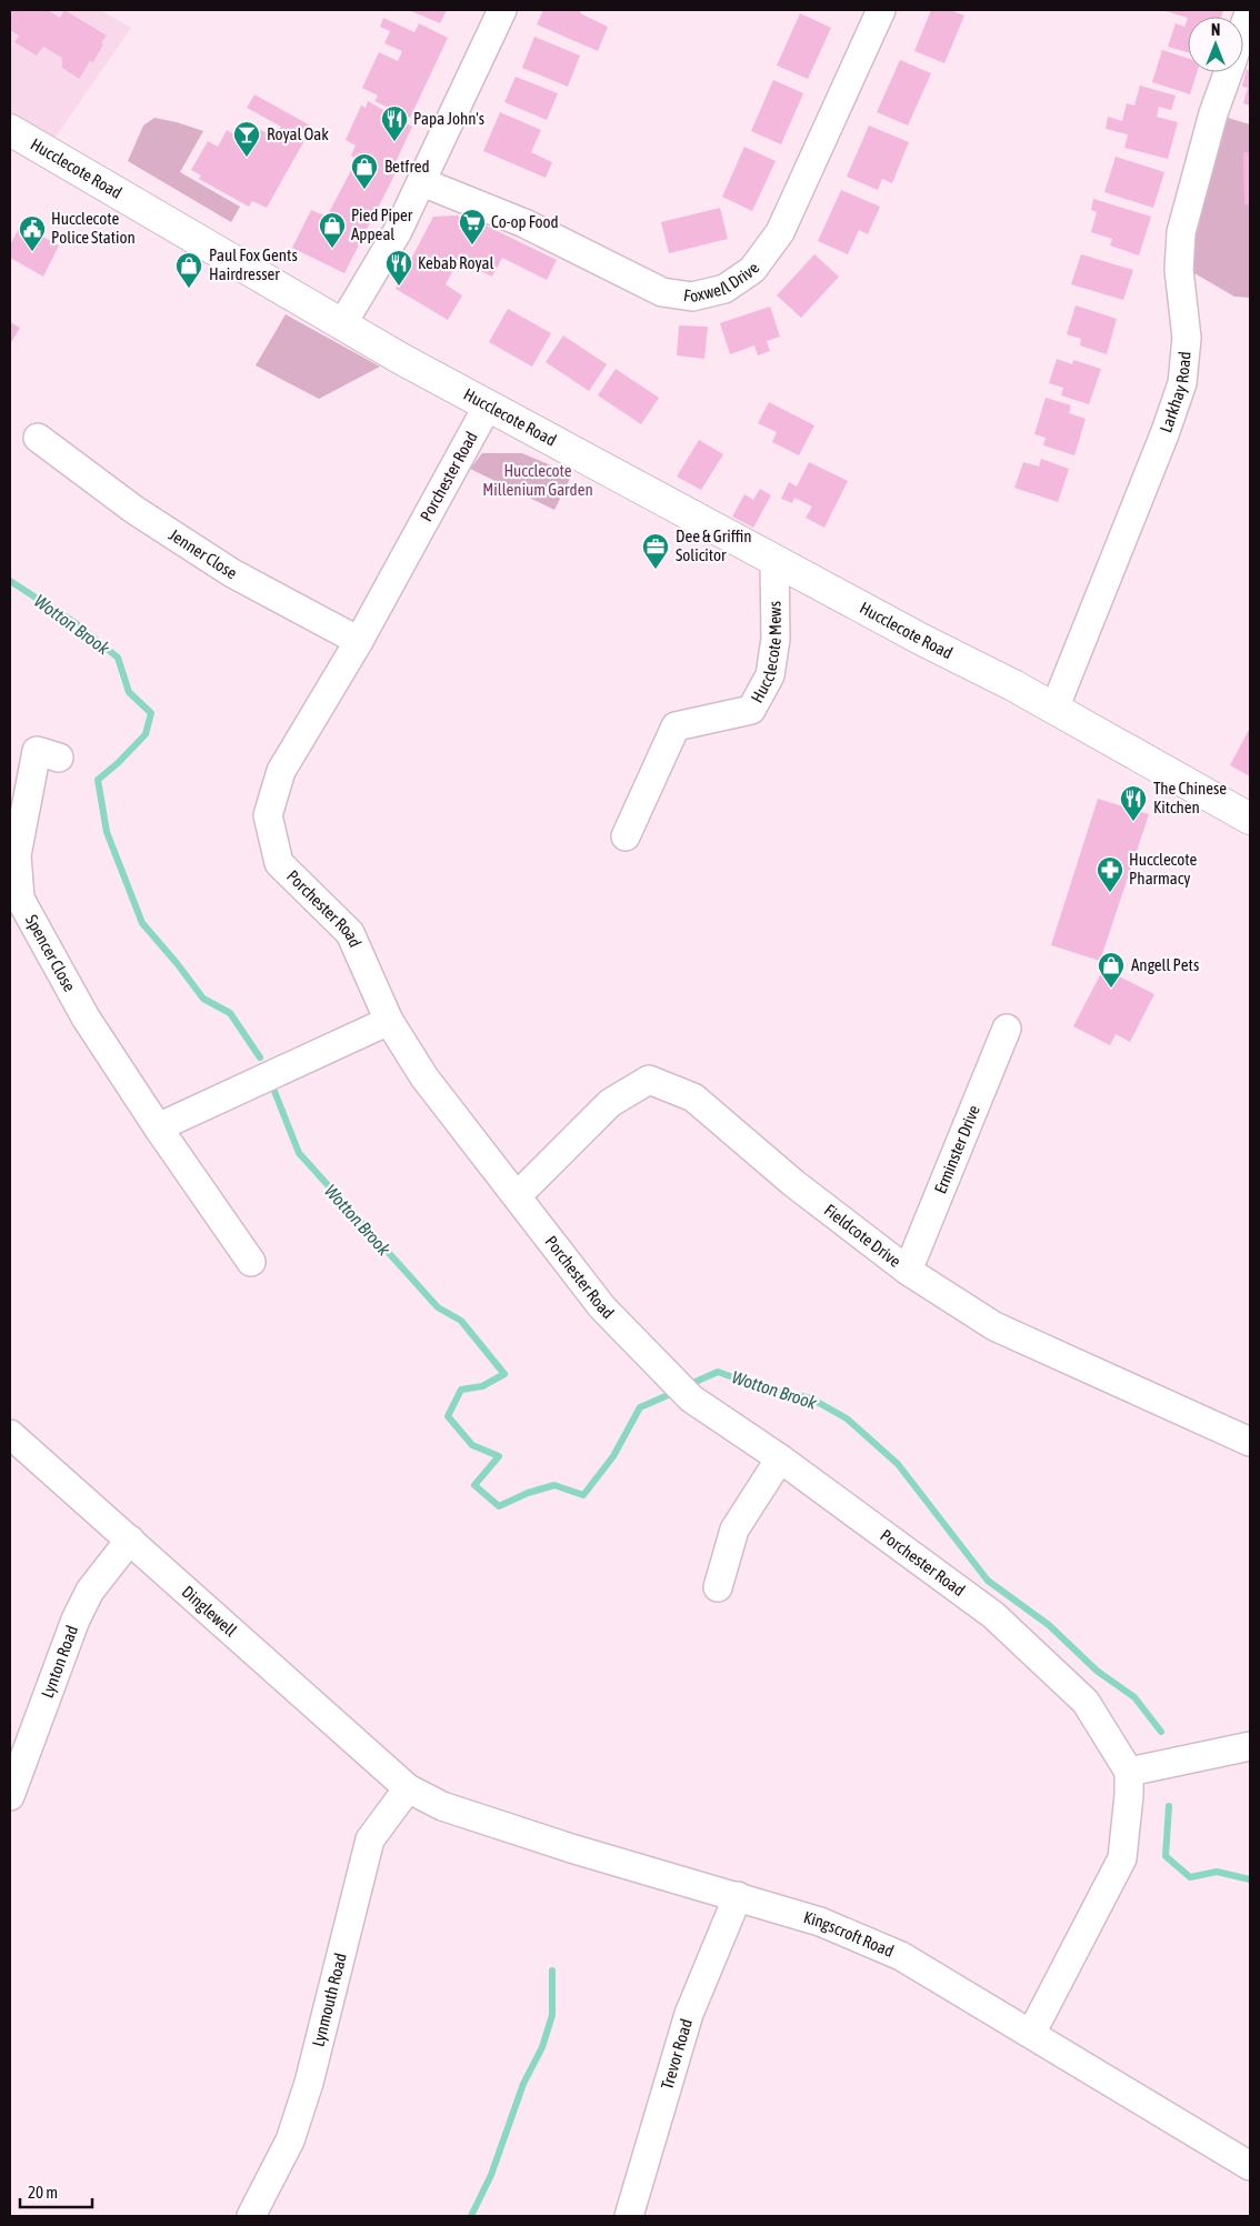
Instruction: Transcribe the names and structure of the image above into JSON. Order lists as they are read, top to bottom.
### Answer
{
  "streets": {
    "street": [
      "Hucclecote Road",
      "Foxwell Drive",
      "Larkhay Road",
      "Porchester Road",
      "Jenner Close",
      "Hucclecote Mews",
      "Spencer Close",
      "Erminster Drive",
      "Fieldcote Drive",
      "Dinglewell",
      "Lynton Road",
      "Kingscroft Road",
      "Lynmouth Road",
      "Trevor Road"
    ]
  },
  "crossings": [
    ["Hucclecote Road", "Larkhay Road"],
    ["Hucclecote Road", "Porchester Road"],
    ["Hucclecote Road", "Hucclecote Mews"],
    ["Porchester Road", "Jenner Close"],
    ["Porchester Road", "Fieldcote Drive"],
    ["Erminster Drive", "Fieldcote Drive"],
    ["Dinglewell", "Lynton Road"],
    ["Dinglewell", "Kingscroft Road"],
    ["Dinglewell", "Lynmouth Road"],
    ["Kingscroft Road", "Lynmouth Road"],
    ["Kingscroft Road", "Trevor Road"]
  ],
  "water": ["Wotton Brook"],
  "parks": ["Hucclecote Millenium Garden"],
  "places": {
    "restaurant": ["Papa John's", "Kebab Royal", "The Chinese Kitchen"],
    "bar": ["Royal Oak"],
    "shop": [
      "Betfred",
      "Pied Piper Appeal",
      "Paul Fox Gents Hairdresser",
      "Angell Pets"
    ],
    "supermarket": ["Co-op Food"],
    "public building": ["Hucclecote Police Station"],
    "office": ["Dee & Griffin Solicitor"],
    "pharmacy": ["Hucclecote Pharmacy"]
  },
  "scale_bar": "20 m",
  "north": "top"
}
